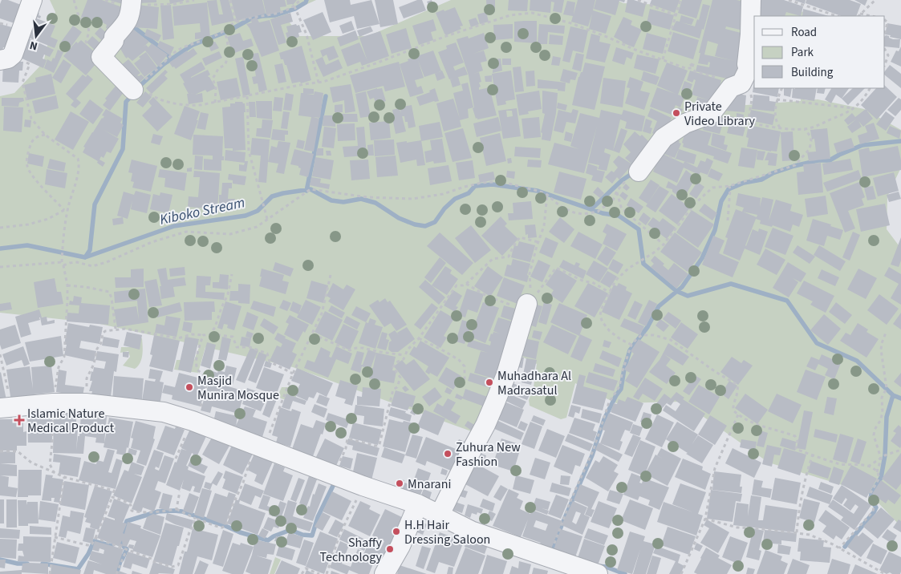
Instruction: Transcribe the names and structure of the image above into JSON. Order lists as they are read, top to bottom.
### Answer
{
  "water": ["Kiboko Stream"],
  "places": {
    "other": [
      "Private Video Library",
      "Muhadhara Al Madrasatul",
      "Masjid Munira Mosque",
      "Zuhura New Fashion",
      "Mnarani",
      "H.H Hair Dressing Saloon",
      "Shaffy Technology"
    ],
    "health": ["Islamic Nature Medical Product"]
  },
  "legend": ["Road", "Park", "Building"],
  "north": "bottom"
}
